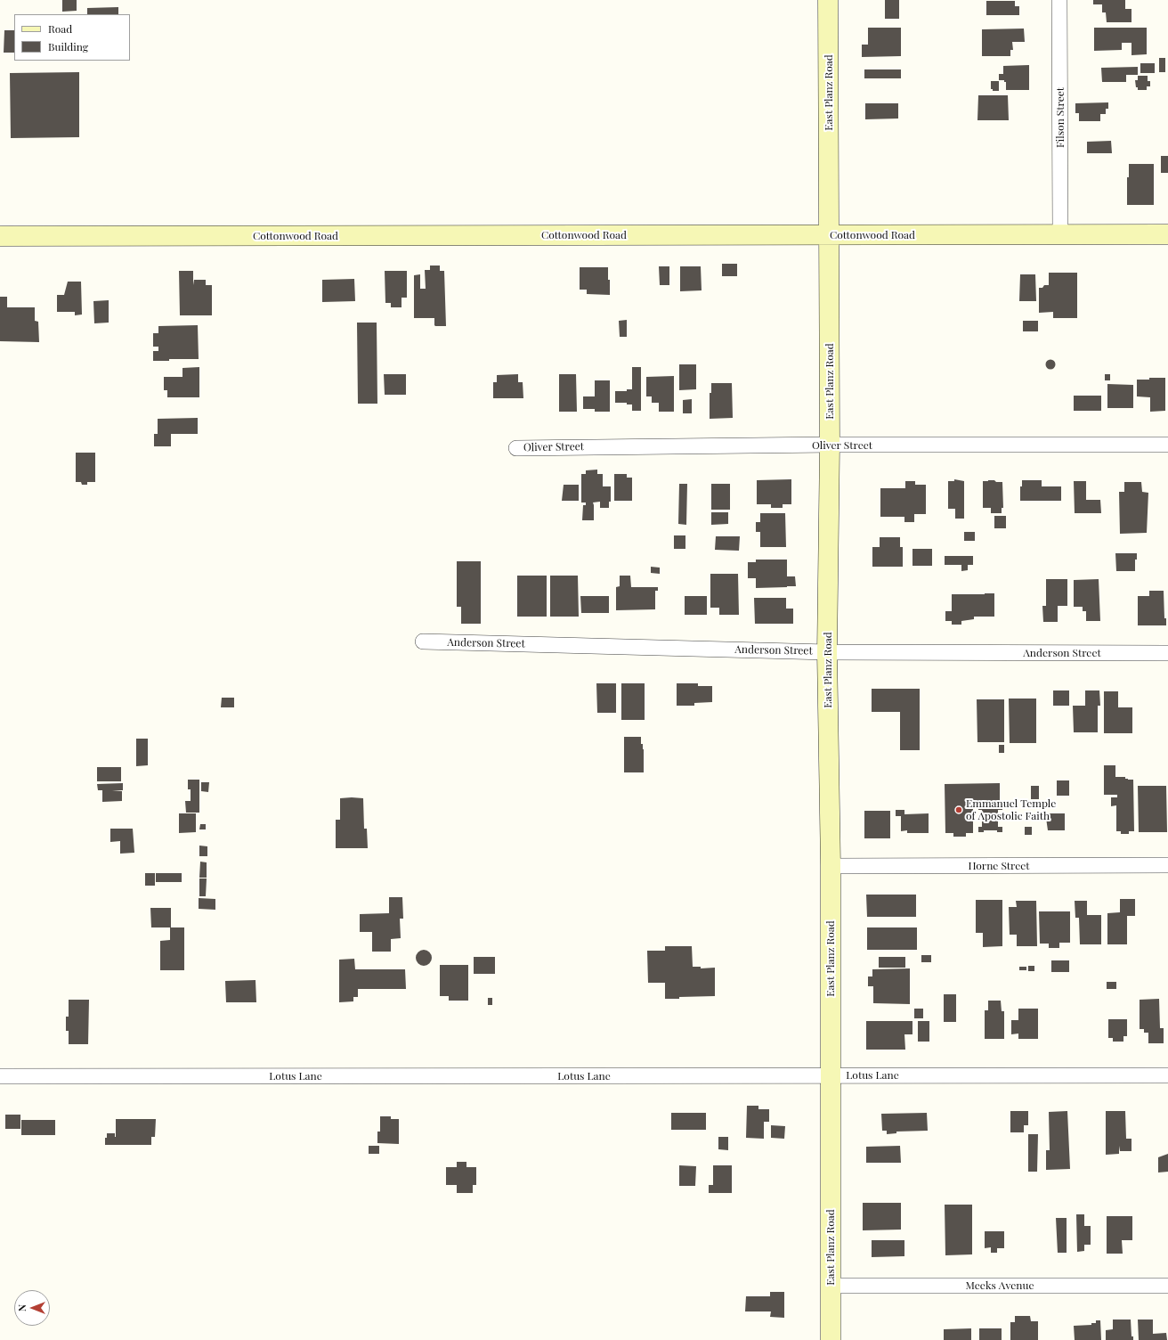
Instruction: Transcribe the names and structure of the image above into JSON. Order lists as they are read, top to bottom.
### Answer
{
  "streets": {
    "street": [
      "East Planz Road",
      "Filson Street",
      "Cottonwood Road",
      "Oliver Street",
      "Anderson Street",
      "Horne Street",
      "Lotus Lane",
      "Meeks Avenue"
    ]
  },
  "crossings": [
    ["East Planz Road", "Cottonwood Road"],
    ["East Planz Road", "Oliver Street"],
    ["East Planz Road", "Anderson Street"],
    ["East Planz Road", "Horne Street"],
    ["East Planz Road", "Lotus Lane"],
    ["East Planz Road", "Meeks Avenue"],
    ["Filson Street", "Cottonwood Road"]
  ],
  "places": ["Emmanuel Temple of Apostolic Faith"],
  "legend": ["Road", "Building"],
  "north": "left"
}
